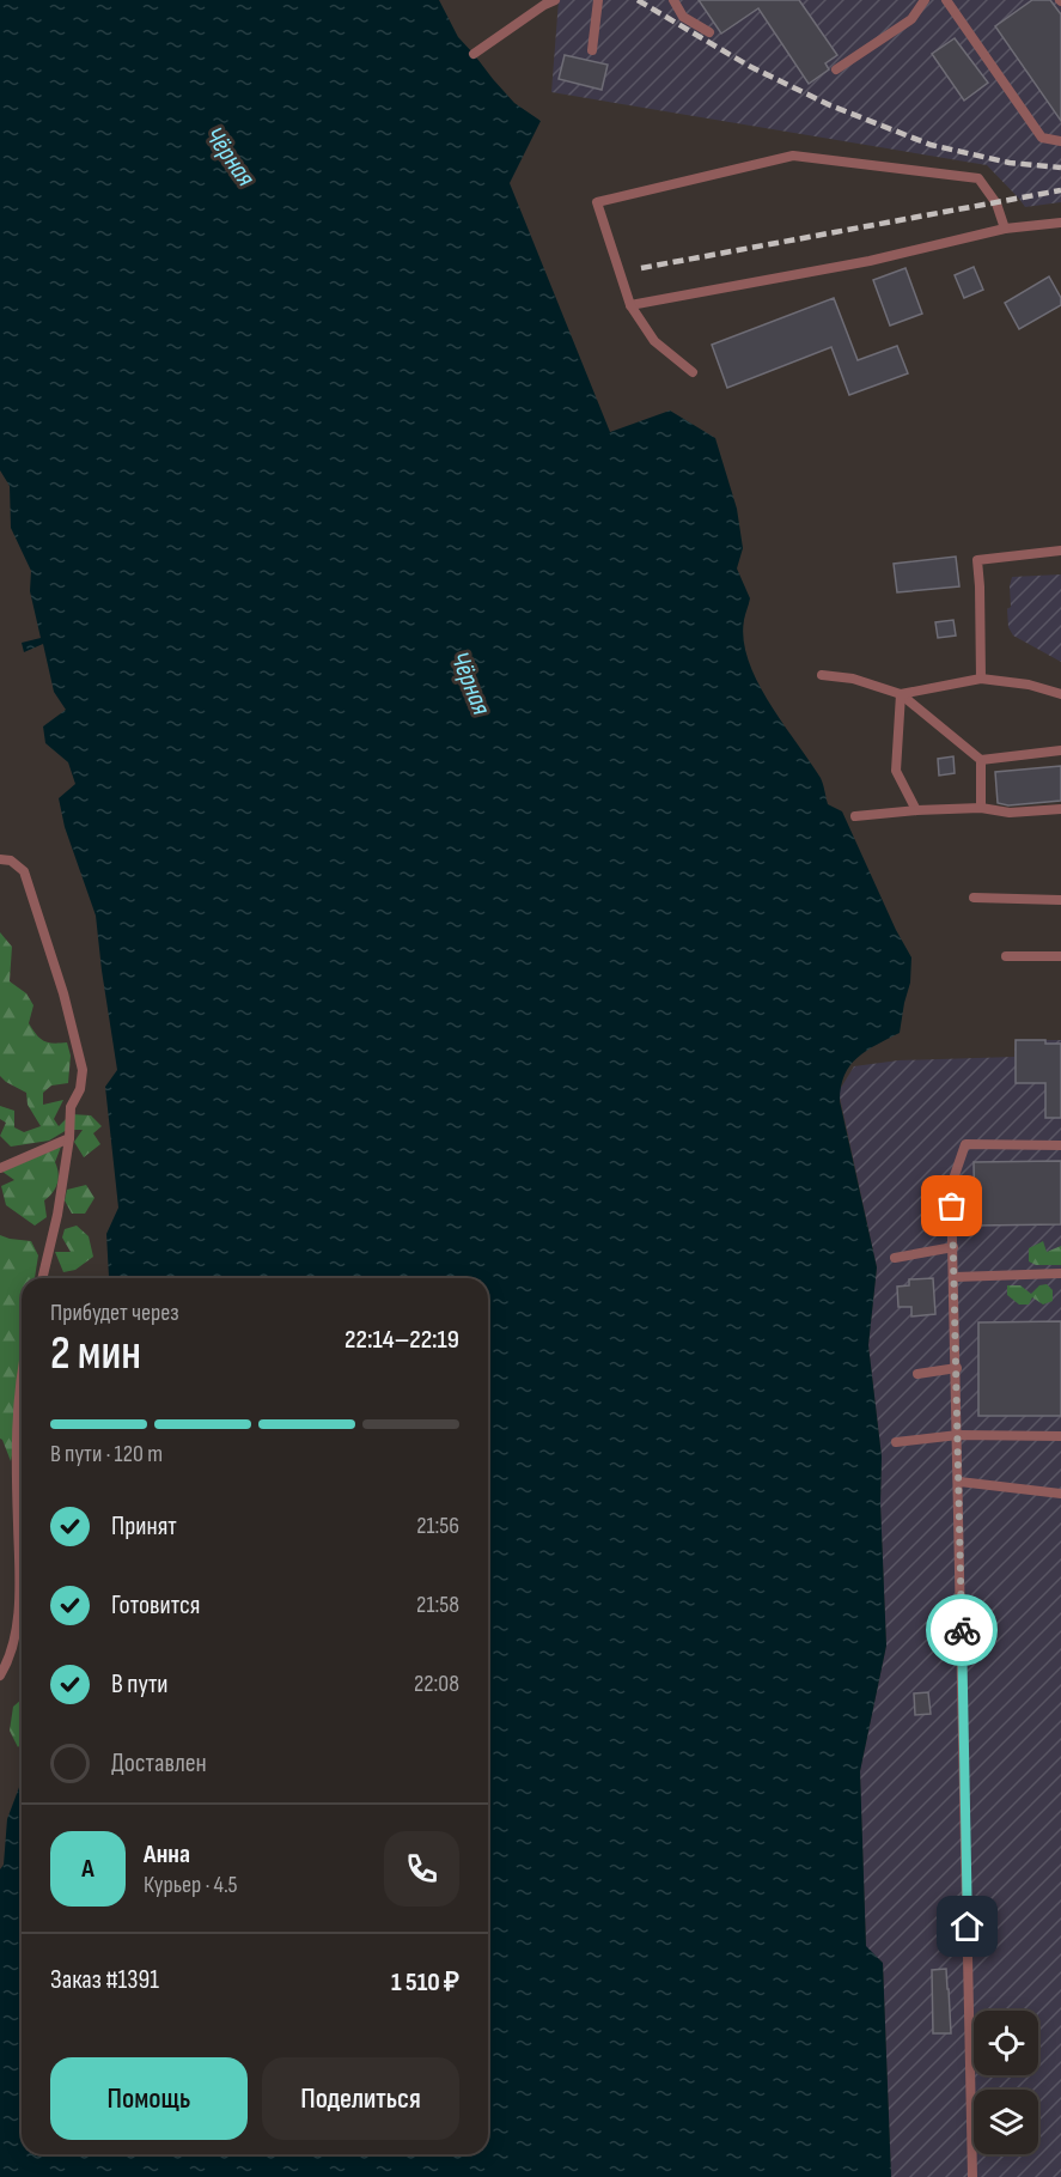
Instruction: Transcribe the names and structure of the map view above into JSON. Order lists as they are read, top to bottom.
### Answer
{
  "water": ["Чёрная"],
  "page": {
    "heading": ["2 мин", "Прибудет через", "22:14–22:19"],
    "panel": [
      "Анна",
      "Курьер · 4.5",
      "Заказ #1391",
      "1 510 ₽"
    ],
    "bar": "В пути · 120 m",
    "list": [
      ["Принят", "21:56"],
      ["Готовится", "21:58"],
      ["В пути", "22:08"],
      "Доставлен"
    ],
    "round": "А",
    "buttons": ["Помощь", "Поделиться"]
  }
}
